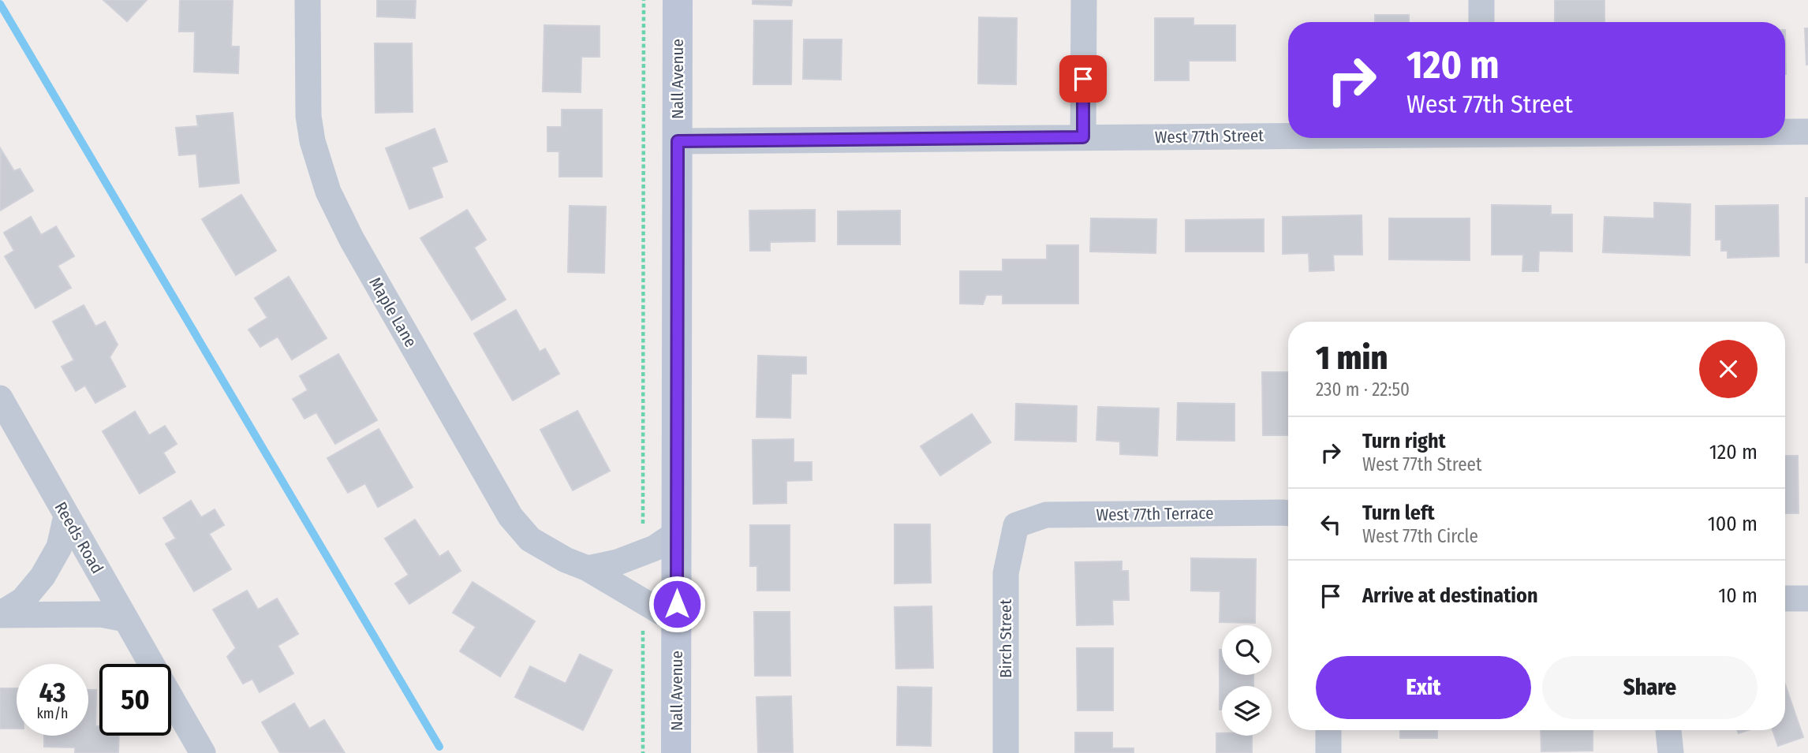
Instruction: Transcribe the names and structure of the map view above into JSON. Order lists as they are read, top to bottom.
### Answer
{
  "streets": {
    "main road": ["Nall Avenue"],
    "street": [
      "West 77th Street",
      "Maple Lane",
      "West 77th Terrace",
      "Reeds Road",
      "Birch Street"
    ]
  },
  "crossings": [
    ["Nall Avenue", "West 77th Street"],
    ["Nall Avenue", "Maple Lane"],
    ["West 77th Terrace", "Birch Street"]
  ],
  "page": {
    "turn": ["120 m", "West 77th Street"],
    "heading": ["1 min", "230 m · 22:50"],
    "list": [
      {
        "name": "Turn right",
        "note": "West 77th Street",
        "value": "120 m"
      },
      {
        "name": "Turn left",
        "note": "West 77th Circle",
        "value": "100 m"
      },
      {
        "name": "Arrive at destination",
        "value": "10 m"
      }
    ],
    "buttons": ["Exit", "Share"],
    "speed": "43 km/h",
    "limit": "50"
  }
}
